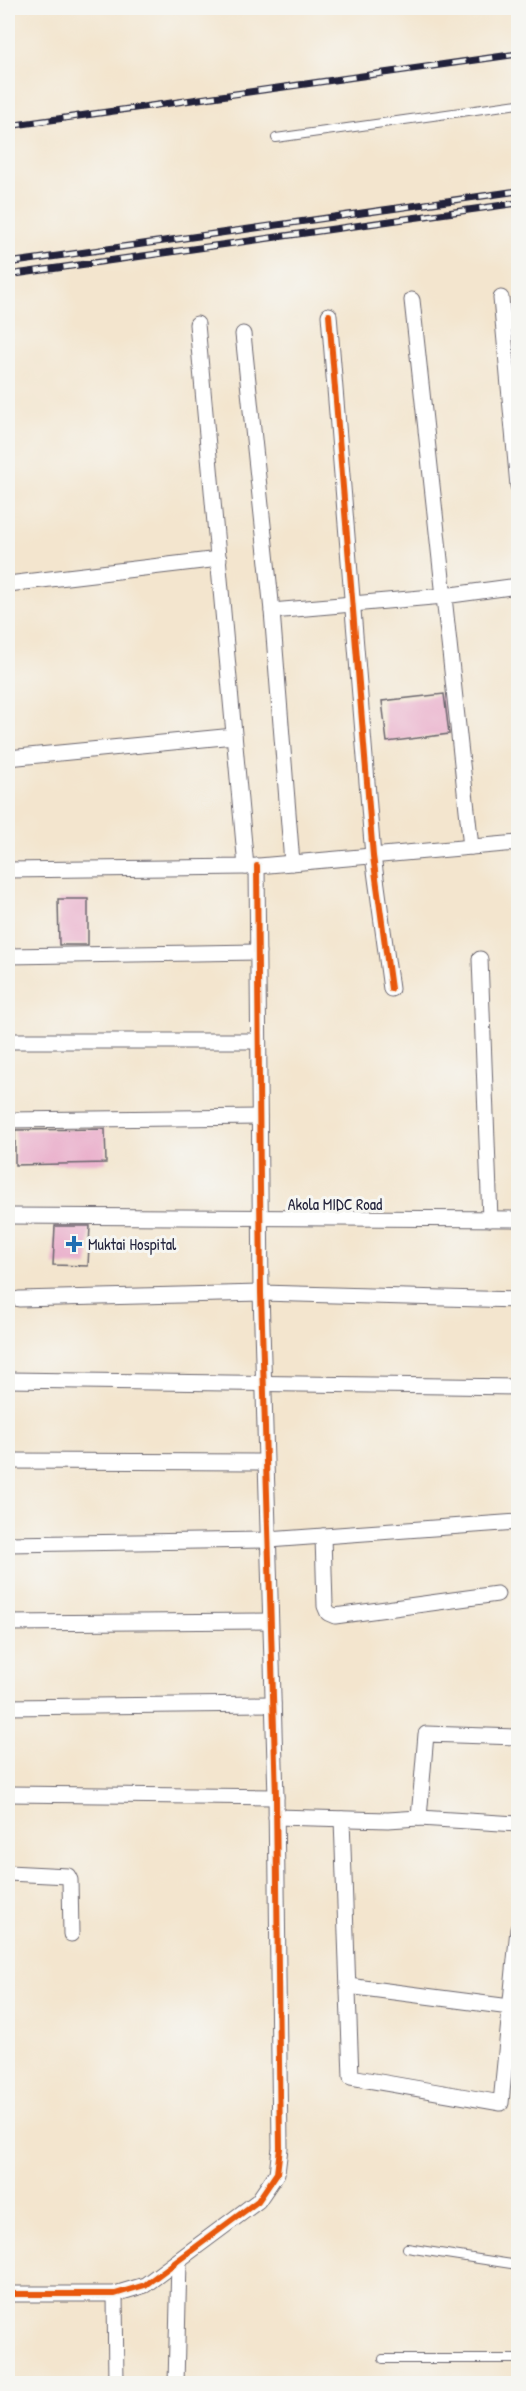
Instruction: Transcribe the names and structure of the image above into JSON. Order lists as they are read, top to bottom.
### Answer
{
  "streets": {
    "street": ["Akola MIDC Road"]
  },
  "places": {
    "health": ["Muktai Hospital"]
  }
}
